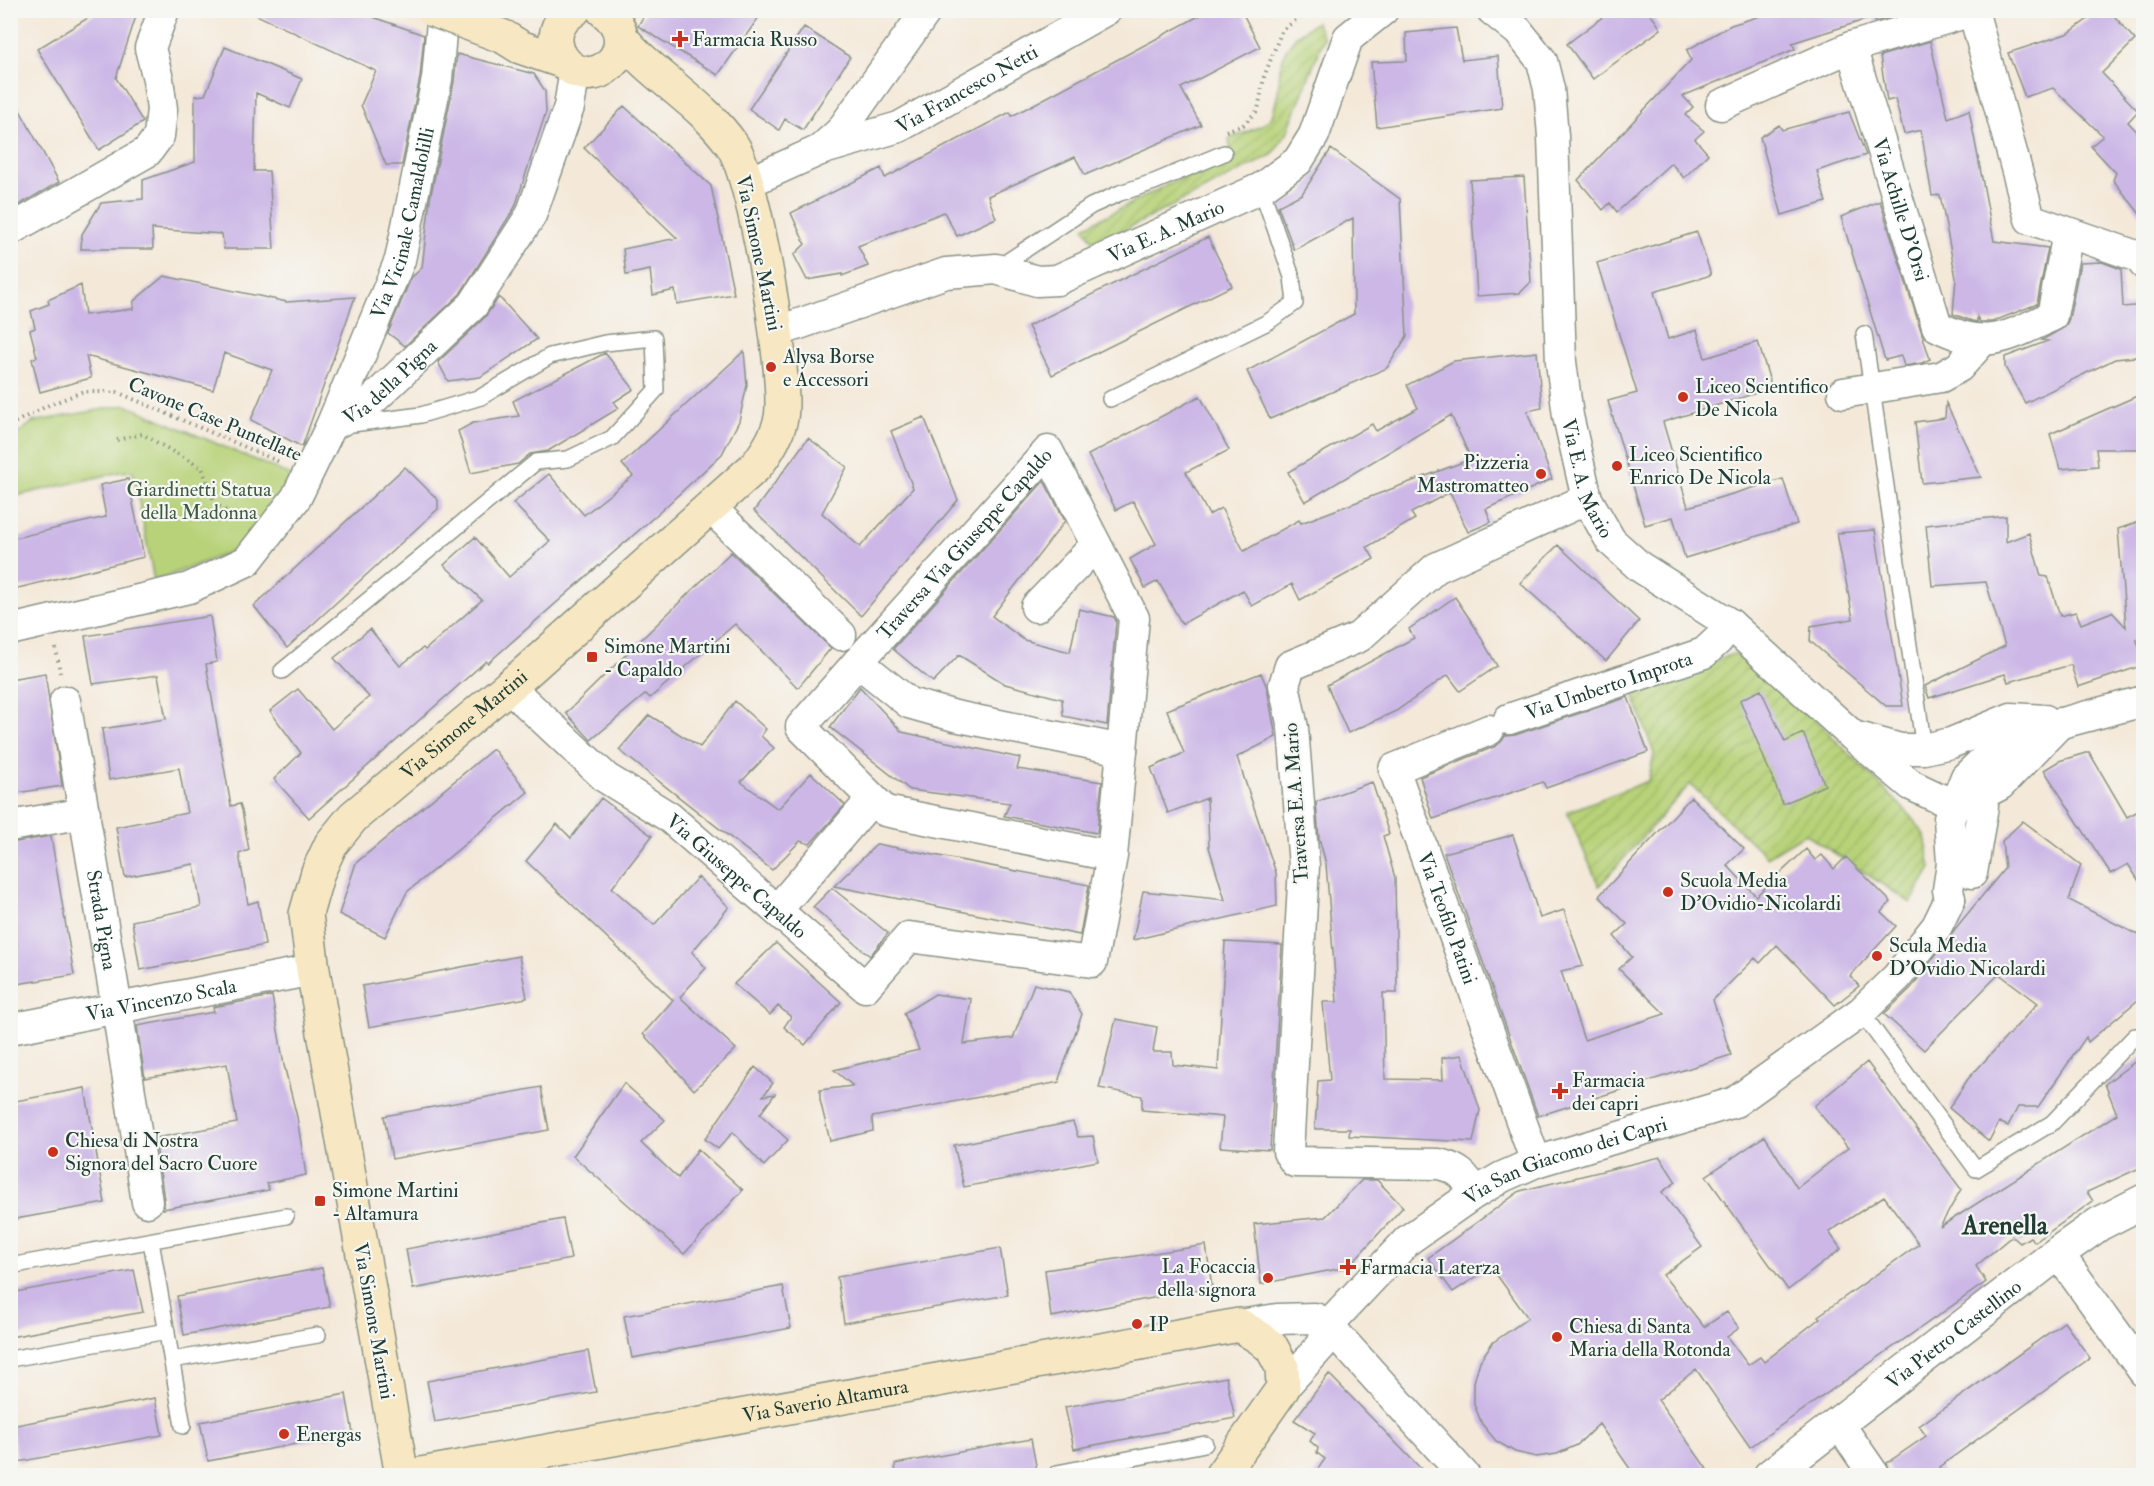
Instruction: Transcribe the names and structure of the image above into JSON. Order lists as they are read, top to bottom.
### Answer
{
  "streets": {
    "main road": ["Via Simone Martini", "Via San Giacomo dei Capri", "Via Saverio Altamura"],
    "street": [
      "Via Francesco Netti",
      "Via Achille D'Orsi",
      "Via Vicinale Camaldolilli",
      "Via E. A. Mario",
      "Via della Pigna",
      "Traversa Via Giuseppe Capaldo",
      "Via Umberto Improta",
      "Traversa E.A. Mario",
      "Via Giuseppe Capaldo",
      "Via Teofilo Patini",
      "Strada Pigna",
      "Via Vincenzo Scala",
      "Via Pietro Castellino"
    ],
    "path": ["Cavone Case Puntellate"]
  },
  "crossings": [
    ["Via Vicinale Camaldolilli", "Via della Pigna"],
    ["Via E. A. Mario", "Via Simone Martini"],
    ["Via E. A. Mario", "Via Umberto Improta"],
    ["Via E. A. Mario", "Traversa E.A. Mario"],
    ["Via Simone Martini", "Via della Pigna"],
    ["Via Simone Martini", "Via Giuseppe Capaldo"],
    ["Via Simone Martini", "Via Vincenzo Scala"],
    ["Via della Pigna", "Cavone Case Puntellate"],
    ["Traversa Via Giuseppe Capaldo", "Via Giuseppe Capaldo"],
    ["Via Umberto Improta", "Via Teofilo Patini"],
    ["Traversa E.A. Mario", "Via San Giacomo dei Capri"],
    ["Via Teofilo Patini", "Via San Giacomo dei Capri"],
    ["Strada Pigna", "Via Vincenzo Scala"],
    ["Via San Giacomo dei Capri", "Via Saverio Altamura"]
  ],
  "districts": ["Arenella"],
  "parks": ["Giardinetti Statua della Madonna"],
  "places": {
    "health": ["Farmacia Russo", "Farmacia dei capri", "Farmacia Laterza"],
    "other": [
      "Alysa Borse e Accessori",
      "Liceo Scientifico De Nicola",
      "Liceo Scientifico Enrico De Nicola",
      "Pizzeria Mastromatteo",
      "Scuola Media D'Ovidio-Nicolardi",
      "Scula Media D'Ovidio Nicolardi",
      "Chiesa di Nostra Signora del Sacro Cuore",
      "La Focaccia della signora",
      "IP",
      "Chiesa di Santa Maria della Rotonda",
      "Energas"
    ],
    "transit": ["Simone Martini - Capaldo", "Simone Martini - Altamura"]
  }
}
